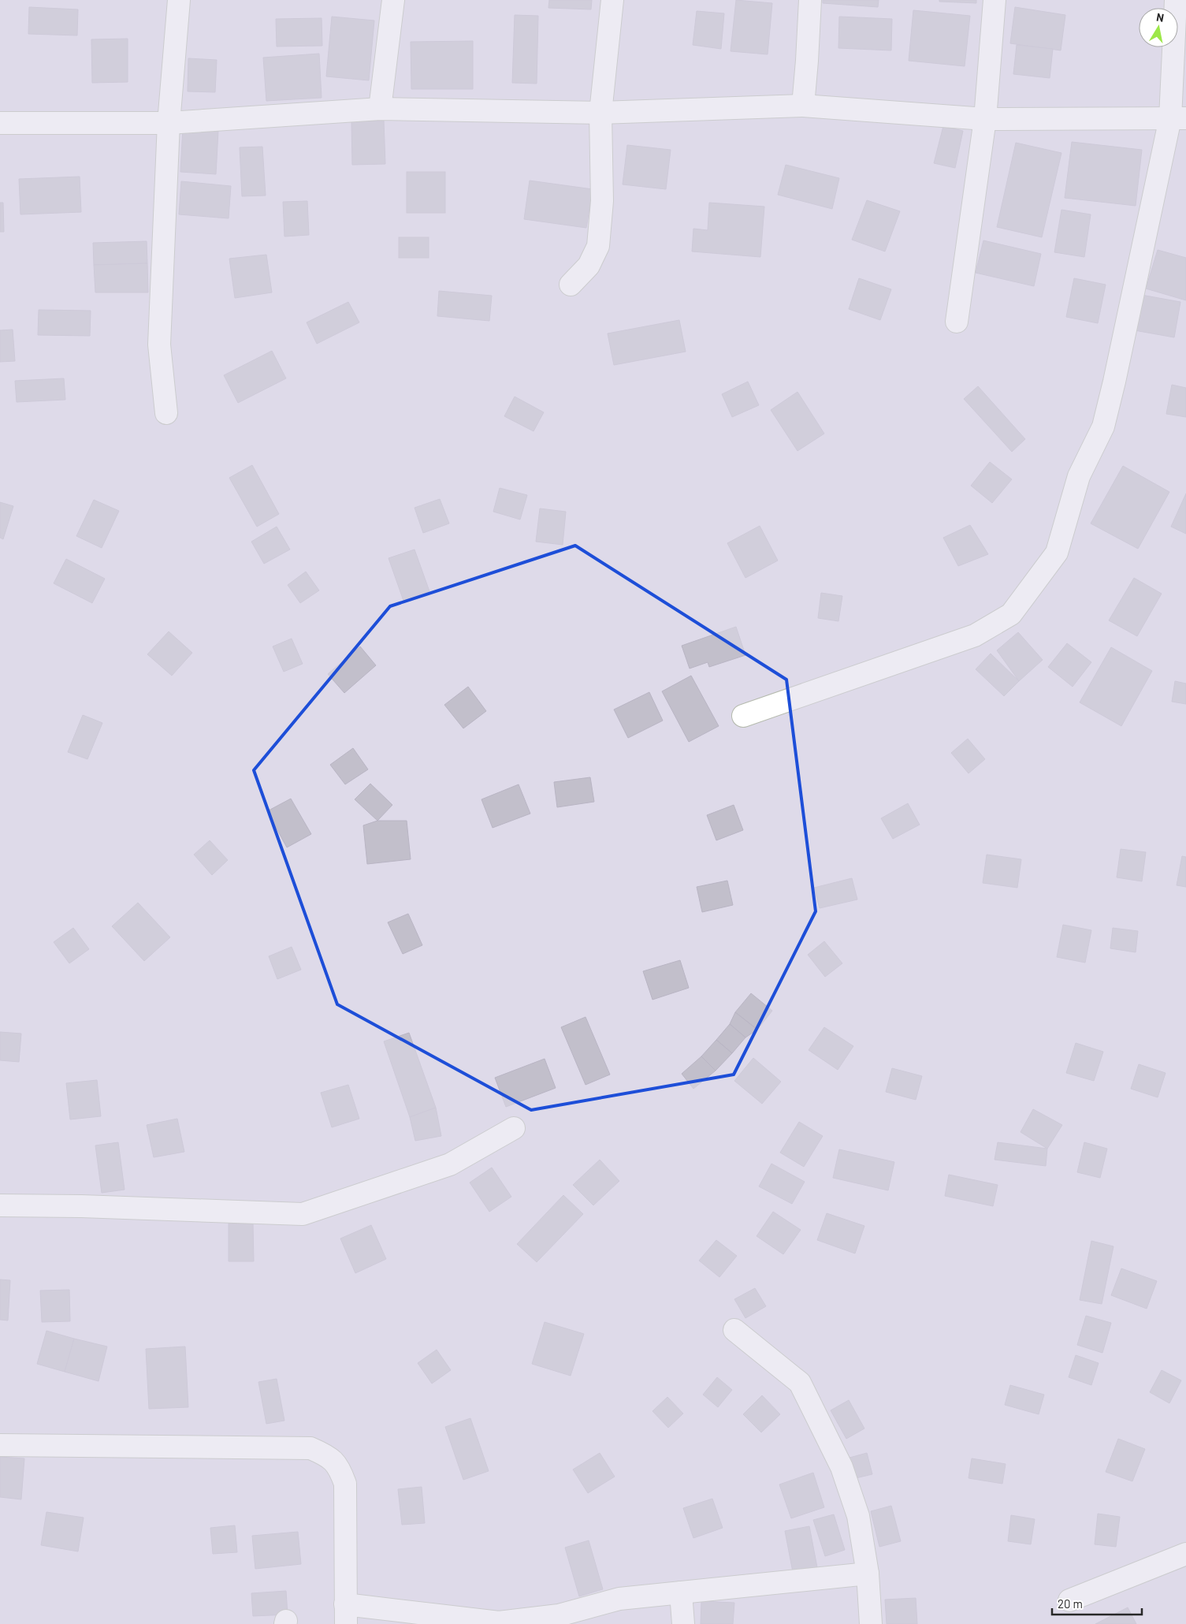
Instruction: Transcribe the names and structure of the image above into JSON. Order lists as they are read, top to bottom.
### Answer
{
  "scale_bar": "20 m",
  "north": "top"
}
